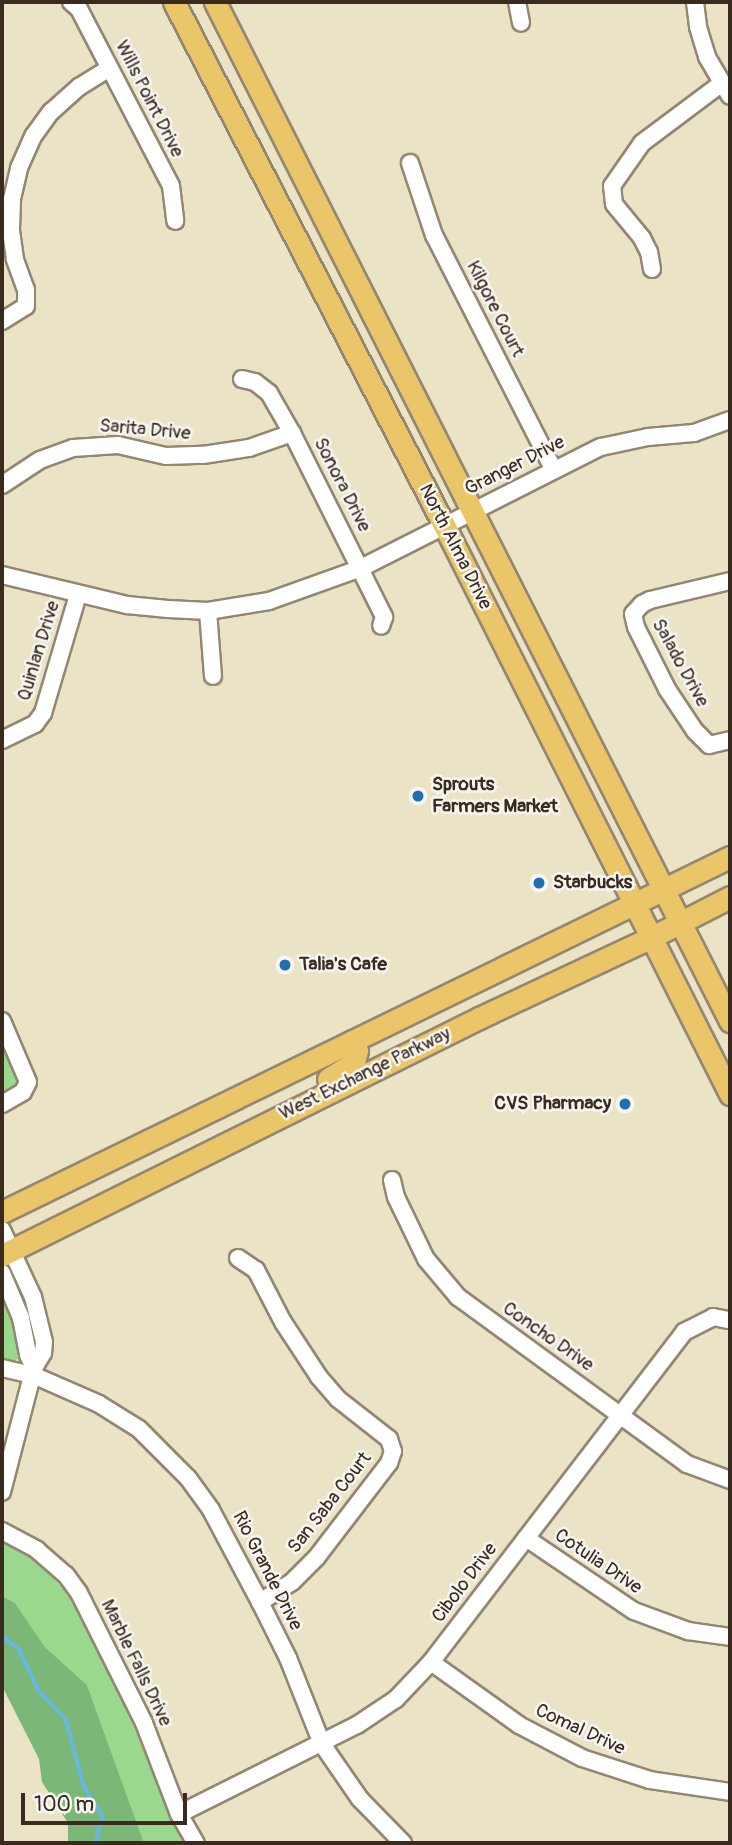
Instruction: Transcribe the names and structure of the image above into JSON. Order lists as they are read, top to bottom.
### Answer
{
  "streets": {
    "main road": ["North Alma Drive", "West Exchange Parkway"],
    "street": [
      "Wills Point Drive",
      "Kilgore Court",
      "Sarita Drive",
      "Granger Drive",
      "Sonora Drive",
      "Quinlan Drive",
      "Salado Drive",
      "Concho Drive",
      "San Saba Court",
      "Cotulia Drive",
      "Rio Grande Drive",
      "Cibolo Drive",
      "Marble Falls Drive",
      "Comal Drive"
    ]
  },
  "crossings": [
    ["Kilgore Court", "Granger Drive"],
    ["Sarita Drive", "Sonora Drive"],
    ["Granger Drive", "Sonora Drive"],
    ["Granger Drive", "North Alma Drive"],
    ["Granger Drive", "Quinlan Drive"],
    ["North Alma Drive", "West Exchange Parkway"],
    ["Concho Drive", "Cibolo Drive"],
    ["San Saba Court", "Rio Grande Drive"],
    ["Cotulia Drive", "Cibolo Drive"],
    ["Rio Grande Drive", "Cibolo Drive"],
    ["Cibolo Drive", "Marble Falls Drive"],
    ["Cibolo Drive", "Comal Drive"]
  ],
  "places": [
    "Sprouts Farmers Market",
    "Starbucks",
    "Talia's Cafe",
    "CVS Pharmacy"
  ],
  "scale_bar": "100 m"
}
